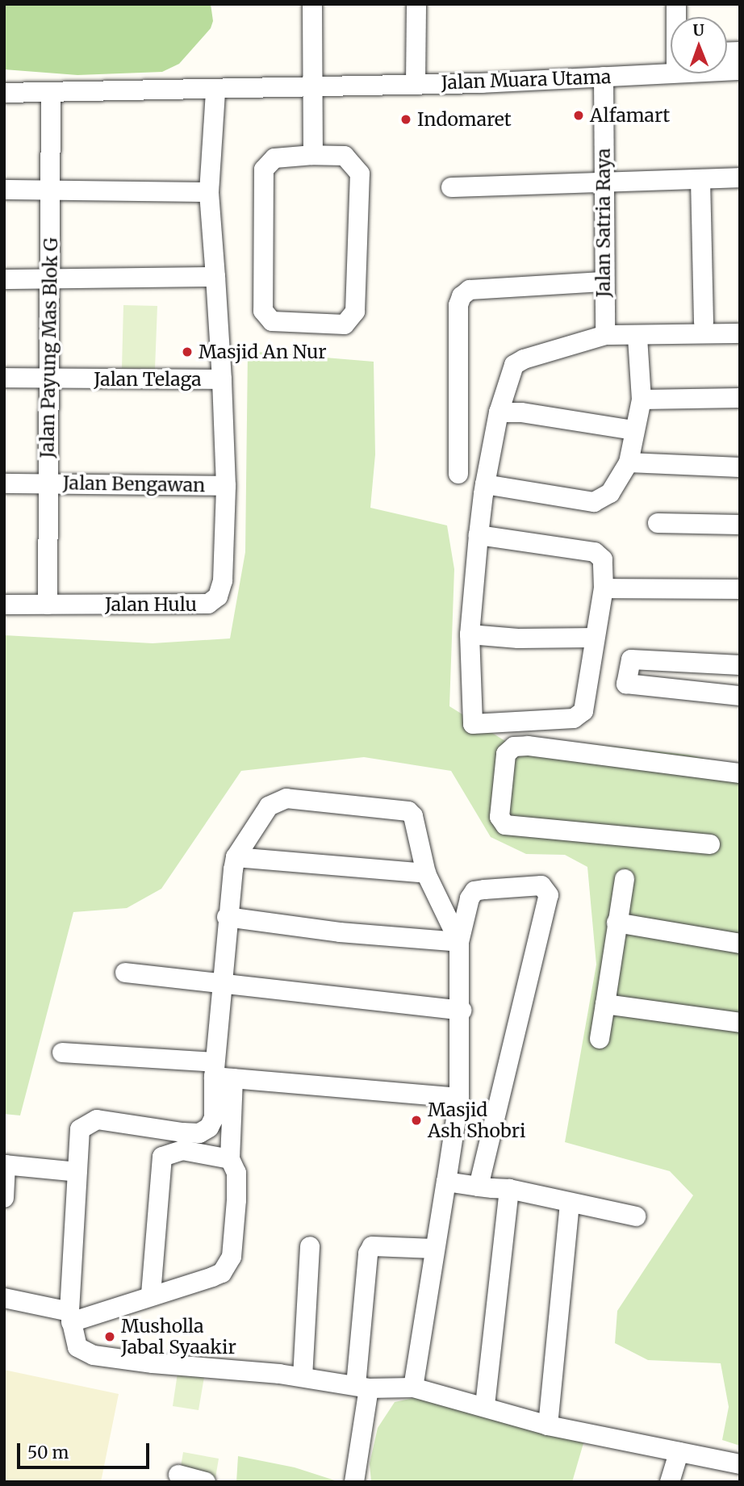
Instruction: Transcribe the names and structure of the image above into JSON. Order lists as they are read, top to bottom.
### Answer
{
  "streets": {
    "street": [
      "Jalan Muara Utama",
      "Jalan Satria Raya",
      "Jalan Payung Mas Blok G",
      "Jalan Telaga",
      "Jalan Bengawan",
      "Jalan Hulu"
    ]
  },
  "crossings": [
    ["Jalan Muara Utama", "Jalan Satria Raya"],
    ["Jalan Muara Utama", "Jalan Payung Mas Blok G"],
    ["Jalan Muara Utama", "Jalan Telaga"],
    ["Jalan Payung Mas Blok G", "Jalan Telaga"],
    ["Jalan Payung Mas Blok G", "Jalan Bengawan"],
    ["Jalan Payung Mas Blok G", "Jalan Hulu"],
    ["Jalan Telaga", "Jalan Bengawan"],
    ["Jalan Bengawan", "Jalan Hulu"]
  ],
  "places": [
    "Alfamart",
    "Indomaret",
    "Masjid An Nur",
    "Masjid Ash Shobri",
    "Musholla Jabal Syaakir"
  ],
  "scale_bar": "50 m",
  "north": "top"
}
